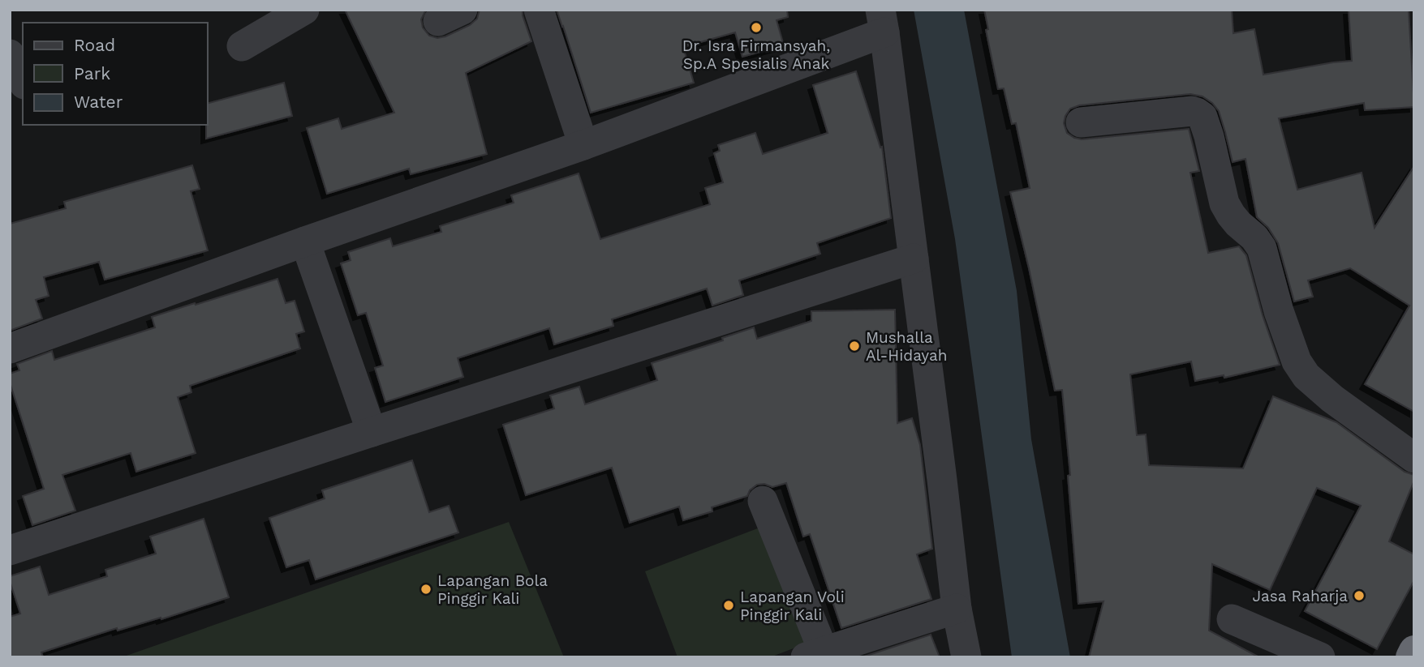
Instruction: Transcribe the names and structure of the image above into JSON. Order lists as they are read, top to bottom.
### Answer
{
  "places": [
    "Dr. Isra Firmansyah, Sp.A Spesialis Anak",
    "Mushalla Al-Hidayah",
    "Lapangan Bola Pinggir Kali",
    "Jasa Raharja",
    "Lapangan Voli Pinggir Kali"
  ],
  "legend": ["Road", "Park", "Water"]
}
